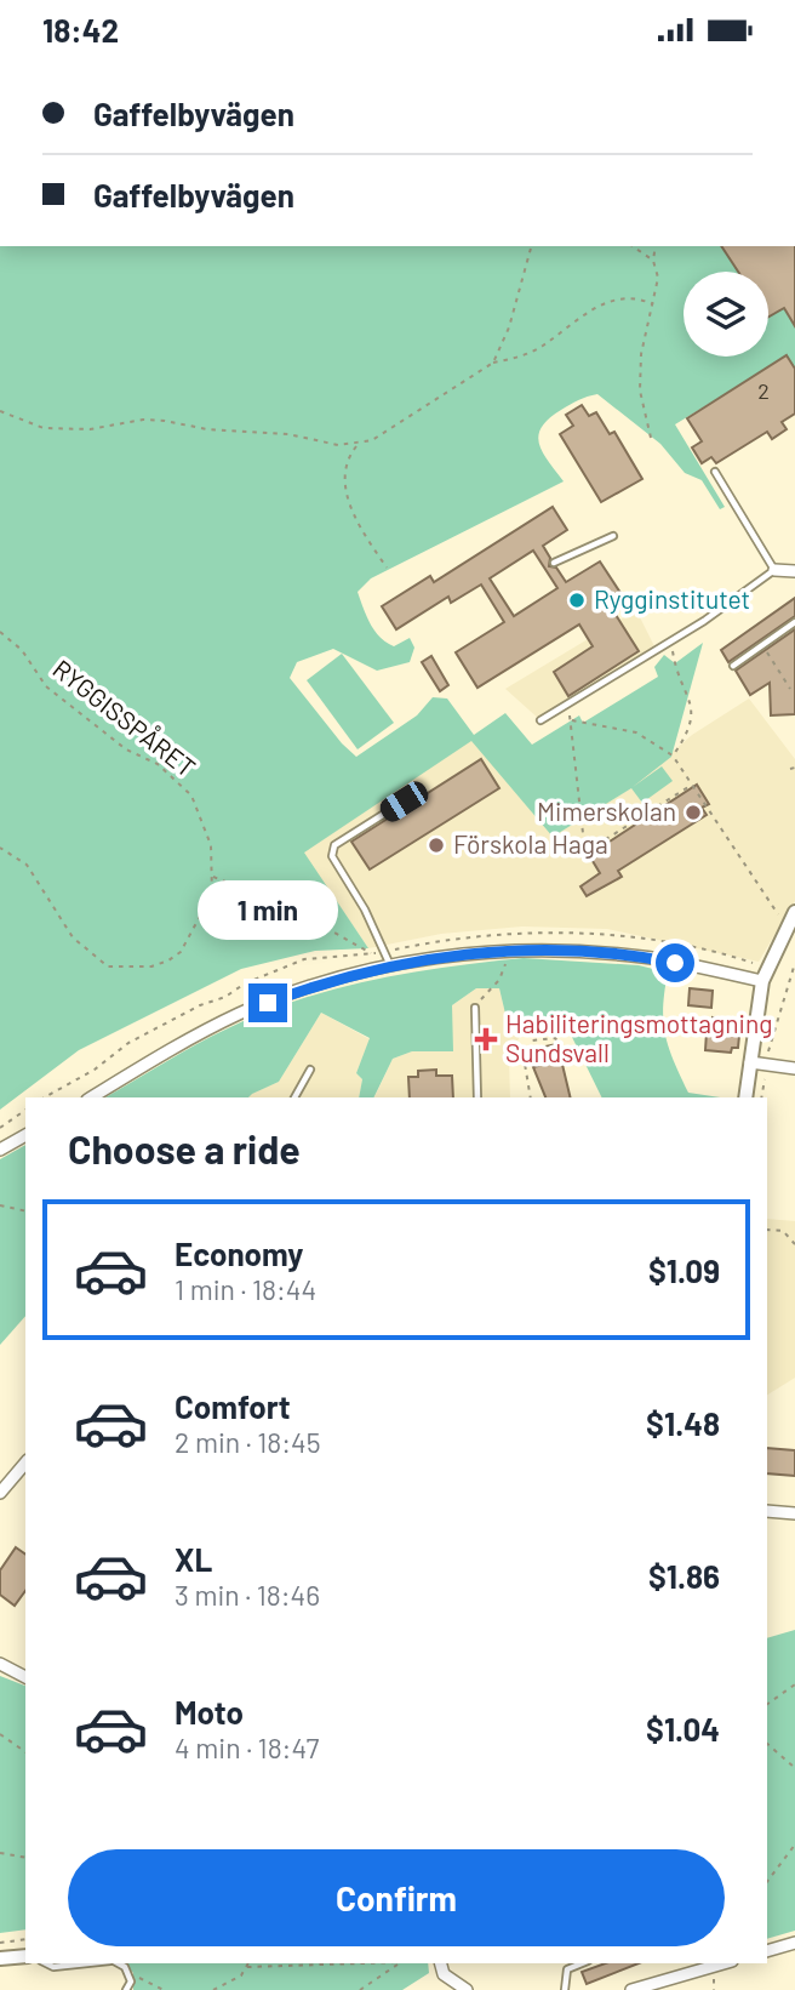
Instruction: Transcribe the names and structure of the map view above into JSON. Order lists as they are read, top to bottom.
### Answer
{
  "streets": {
    "path": ["RYGGISSPÅRET"]
  },
  "places": {
    "other": ["Rygginstitutet", "Mimerskolan", "Förskola Haga"],
    "health": ["Habiliteringsmottagning Sundsvall"]
  },
  "house_numbers": ["2"],
  "page": {
    "status": "18:42",
    "banner": ["Gaffelbyvägen", "Gaffelbyvägen"],
    "bubble": "1 min",
    "heading": "Choose a ride",
    "list": [
      {
        "name": "Economy",
        "note": "1 min · 18:44",
        "value": "$1.09"
      },
      {
        "name": "Comfort",
        "note": "2 min · 18:45",
        "value": "$1.48"
      },
      {
        "name": "XL",
        "note": "3 min · 18:46",
        "value": "$1.86"
      },
      {
        "name": "Moto",
        "note": "4 min · 18:47",
        "value": "$1.04"
      }
    ],
    "buttons": "Confirm"
  }
}
